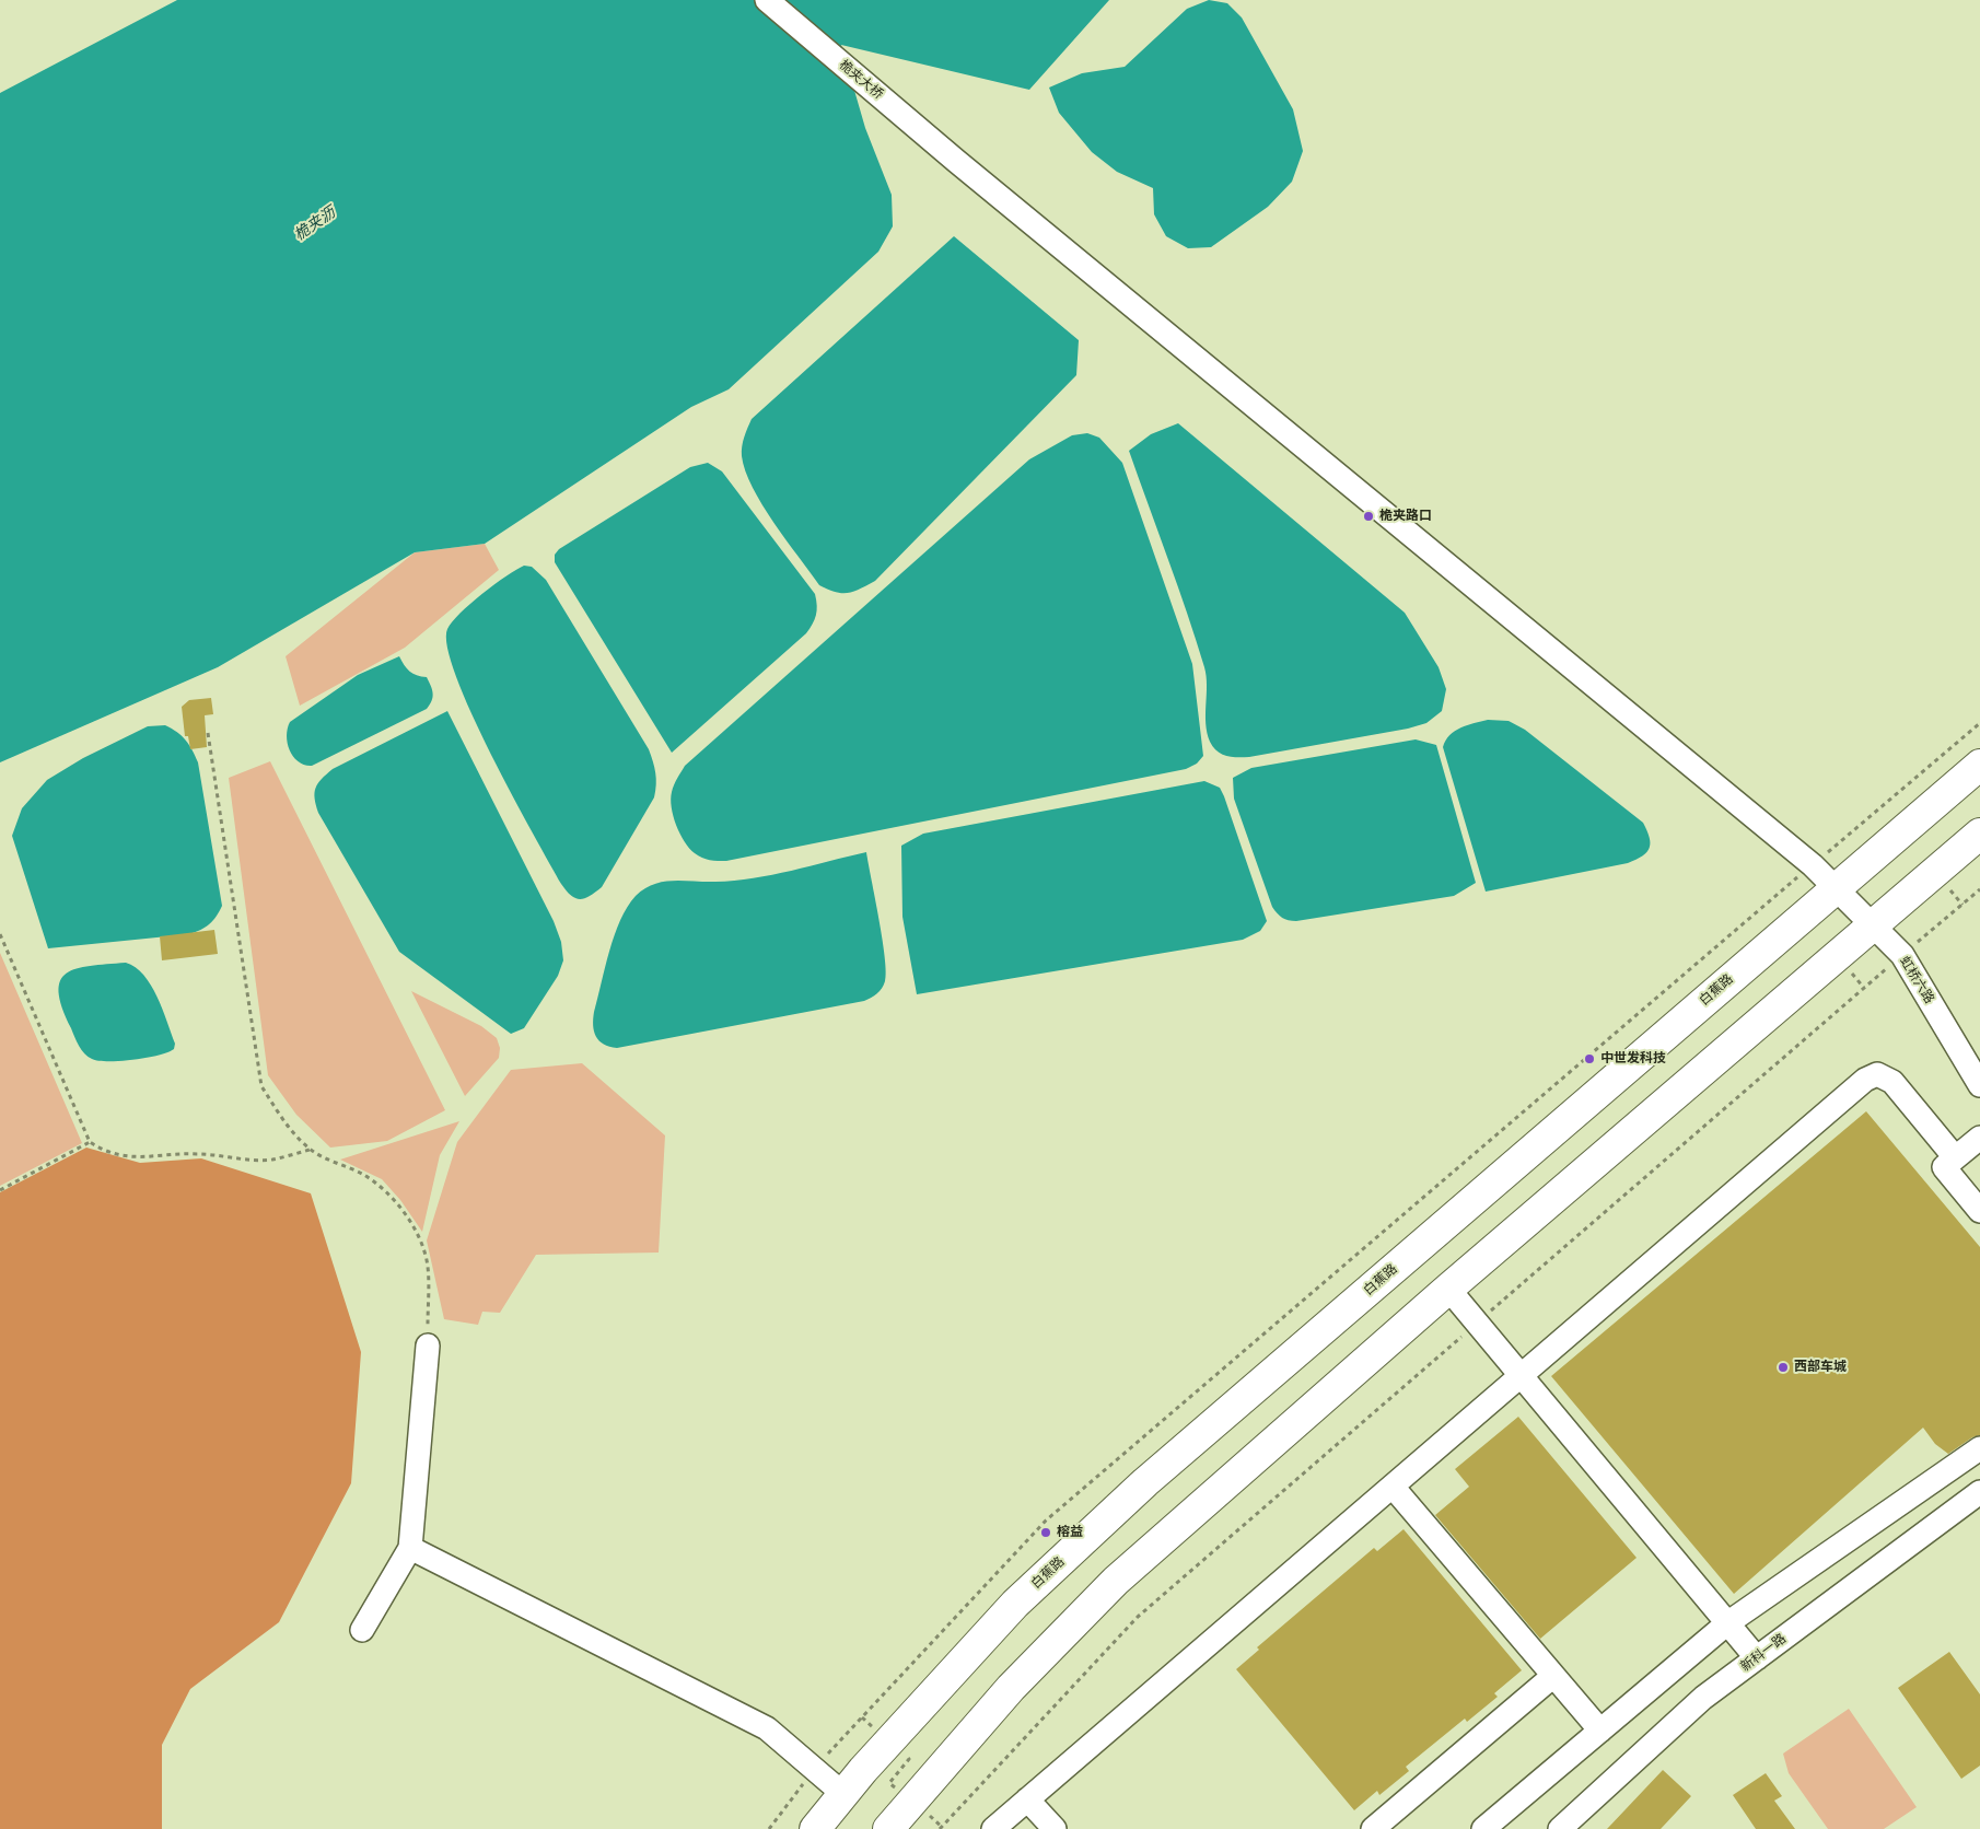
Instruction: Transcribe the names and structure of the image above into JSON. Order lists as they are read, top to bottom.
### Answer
{
  "streets": {
    "main road": ["白蕉路"],
    "street": ["桅夹大桥", "虹桥六路", "新科一路"]
  },
  "crossings": [
    ["桅夹大桥", "虹桥六路"],
    ["虹桥六路", "白蕉路"]
  ],
  "water": ["桅夹沥"],
  "places": [
    "桅夹路口",
    "中世发科技",
    "西部车城",
    "榕益"
  ]
}
